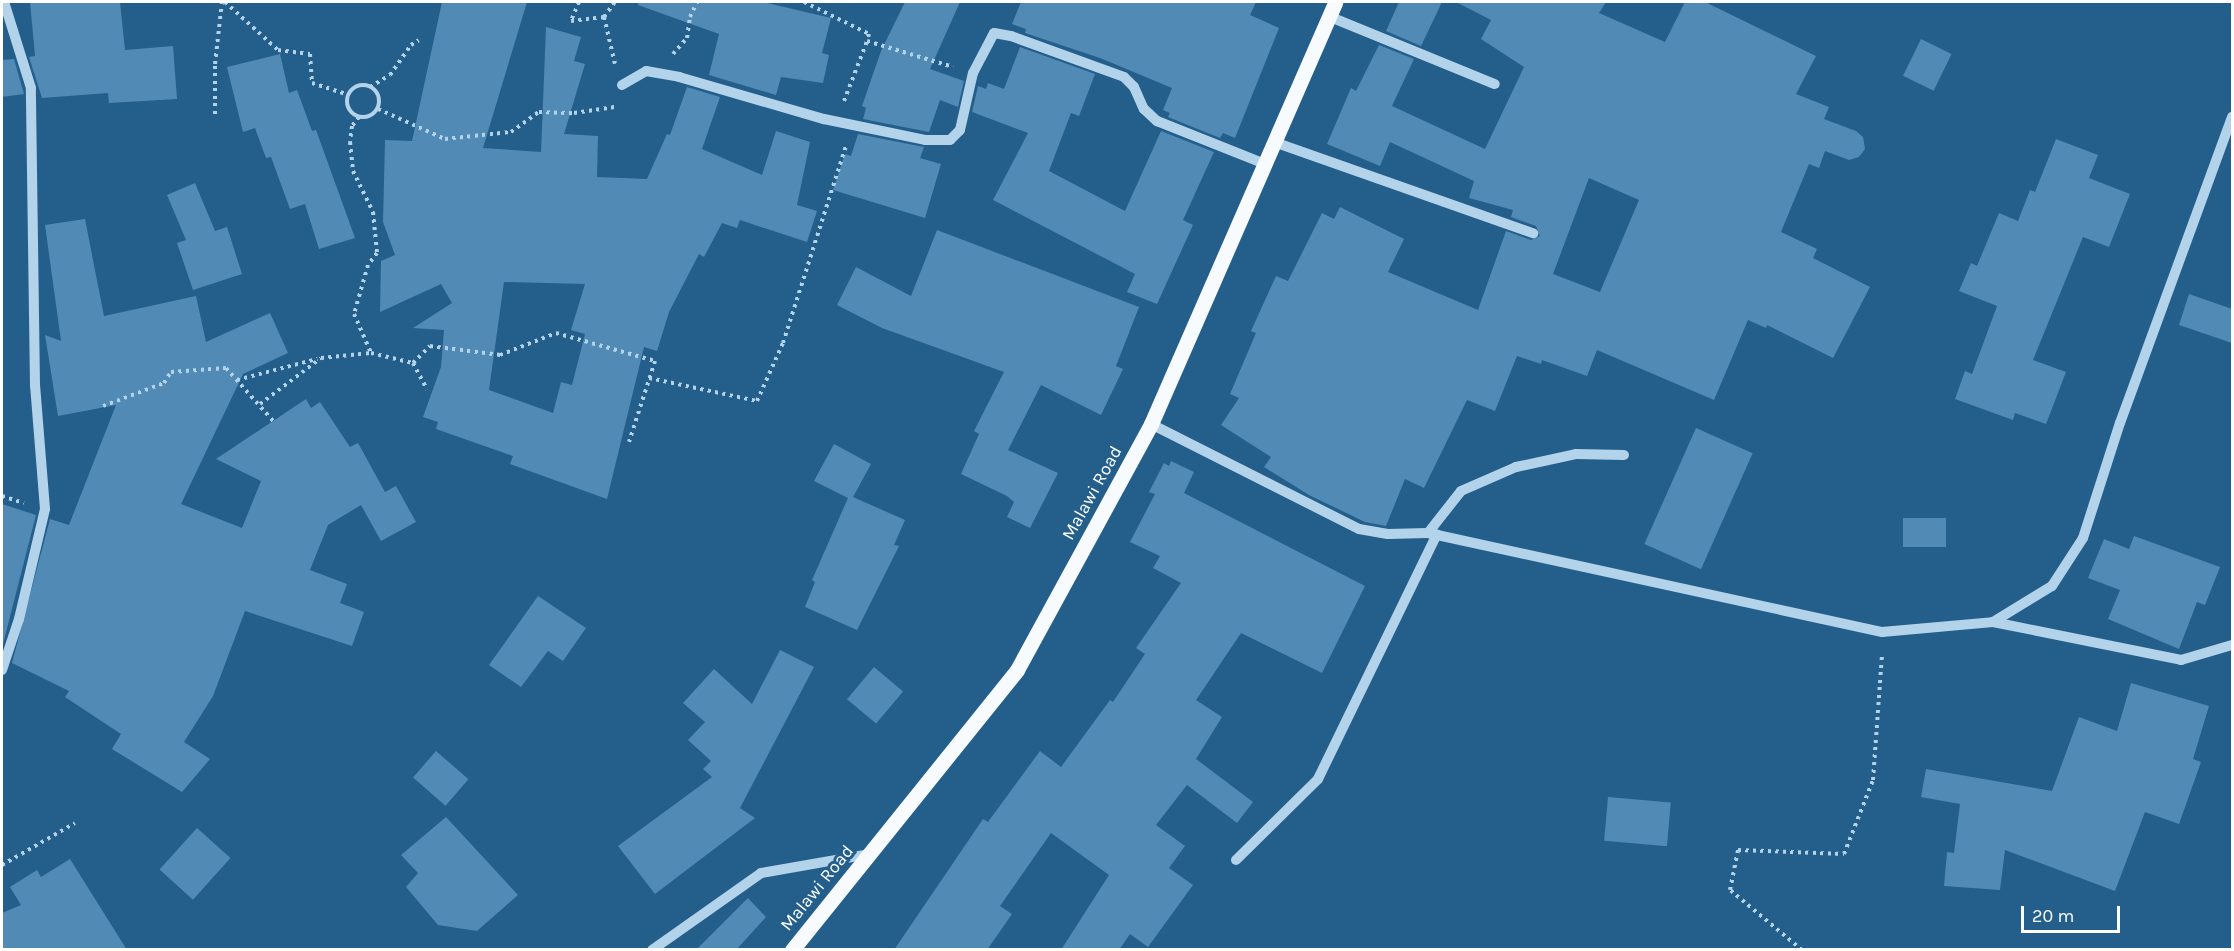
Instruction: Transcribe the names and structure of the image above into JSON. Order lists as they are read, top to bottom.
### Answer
{
  "streets": {
    "main road": ["Malawi Road"]
  },
  "scale_bar": "20 m"
}
